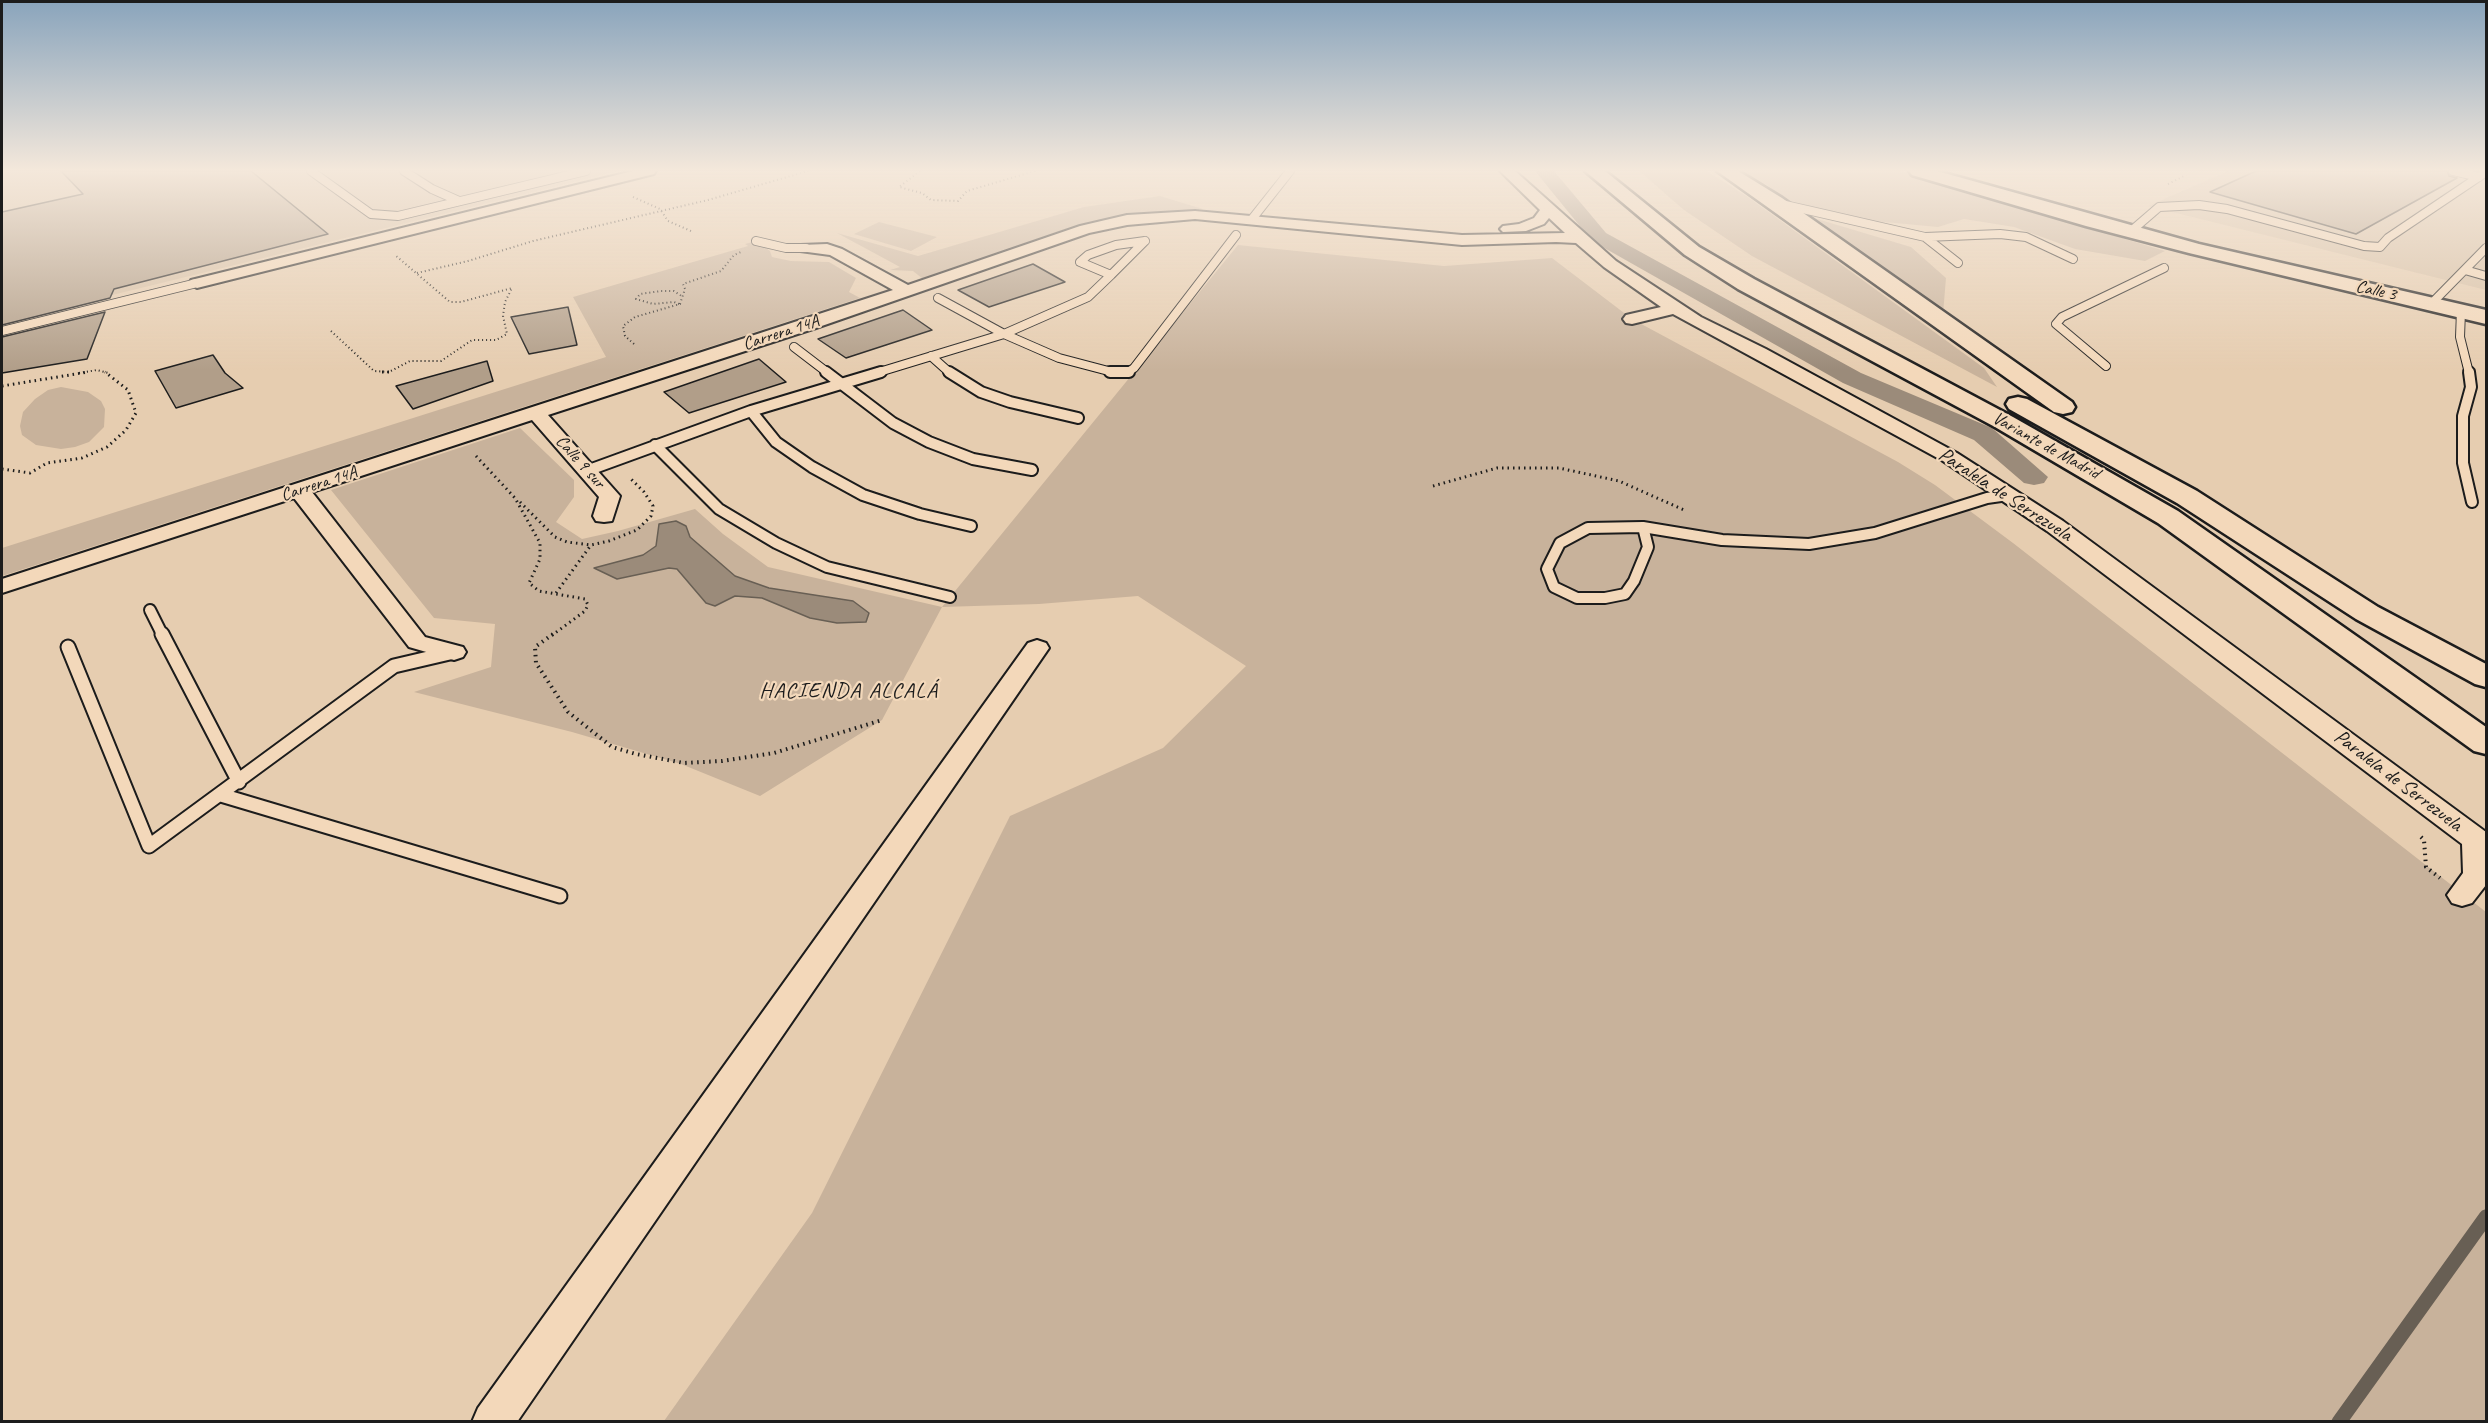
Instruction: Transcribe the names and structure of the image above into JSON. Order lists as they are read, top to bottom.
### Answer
{
  "streets": {
    "main road": ["Calle 3", "Variante de Madrid"],
    "street": ["Carrera 14A", "Calle 9 sur", "Paralela de Serrezuela"]
  },
  "crossings": [
    ["Carrera 14A", "Calle 9 sur"],
    ["Carrera 14A", "Paralela de Serrezuela"]
  ],
  "districts": ["HACIENDA ALCALÁ"]
}
